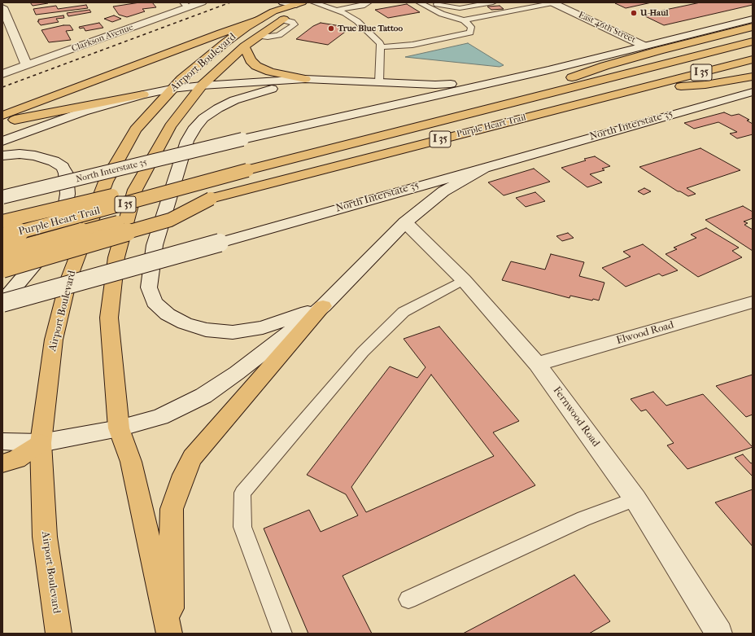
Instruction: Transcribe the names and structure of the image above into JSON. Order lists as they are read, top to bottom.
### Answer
{
  "streets": {
    "main road": [
      "East 46th Street",
      "Clarkson Avenue",
      "Airport Boulevard",
      "I 35",
      "North Interstate 35",
      "Purple Heart Trail",
      "Elwood Road",
      "Fernwood Road"
    ]
  },
  "crossings": [
    ["East 46th Street", "North Interstate 35"],
    ["Elwood Road", "Fernwood Road"]
  ],
  "places": ["U-Haul", "True Blue Tattoo"]
}
